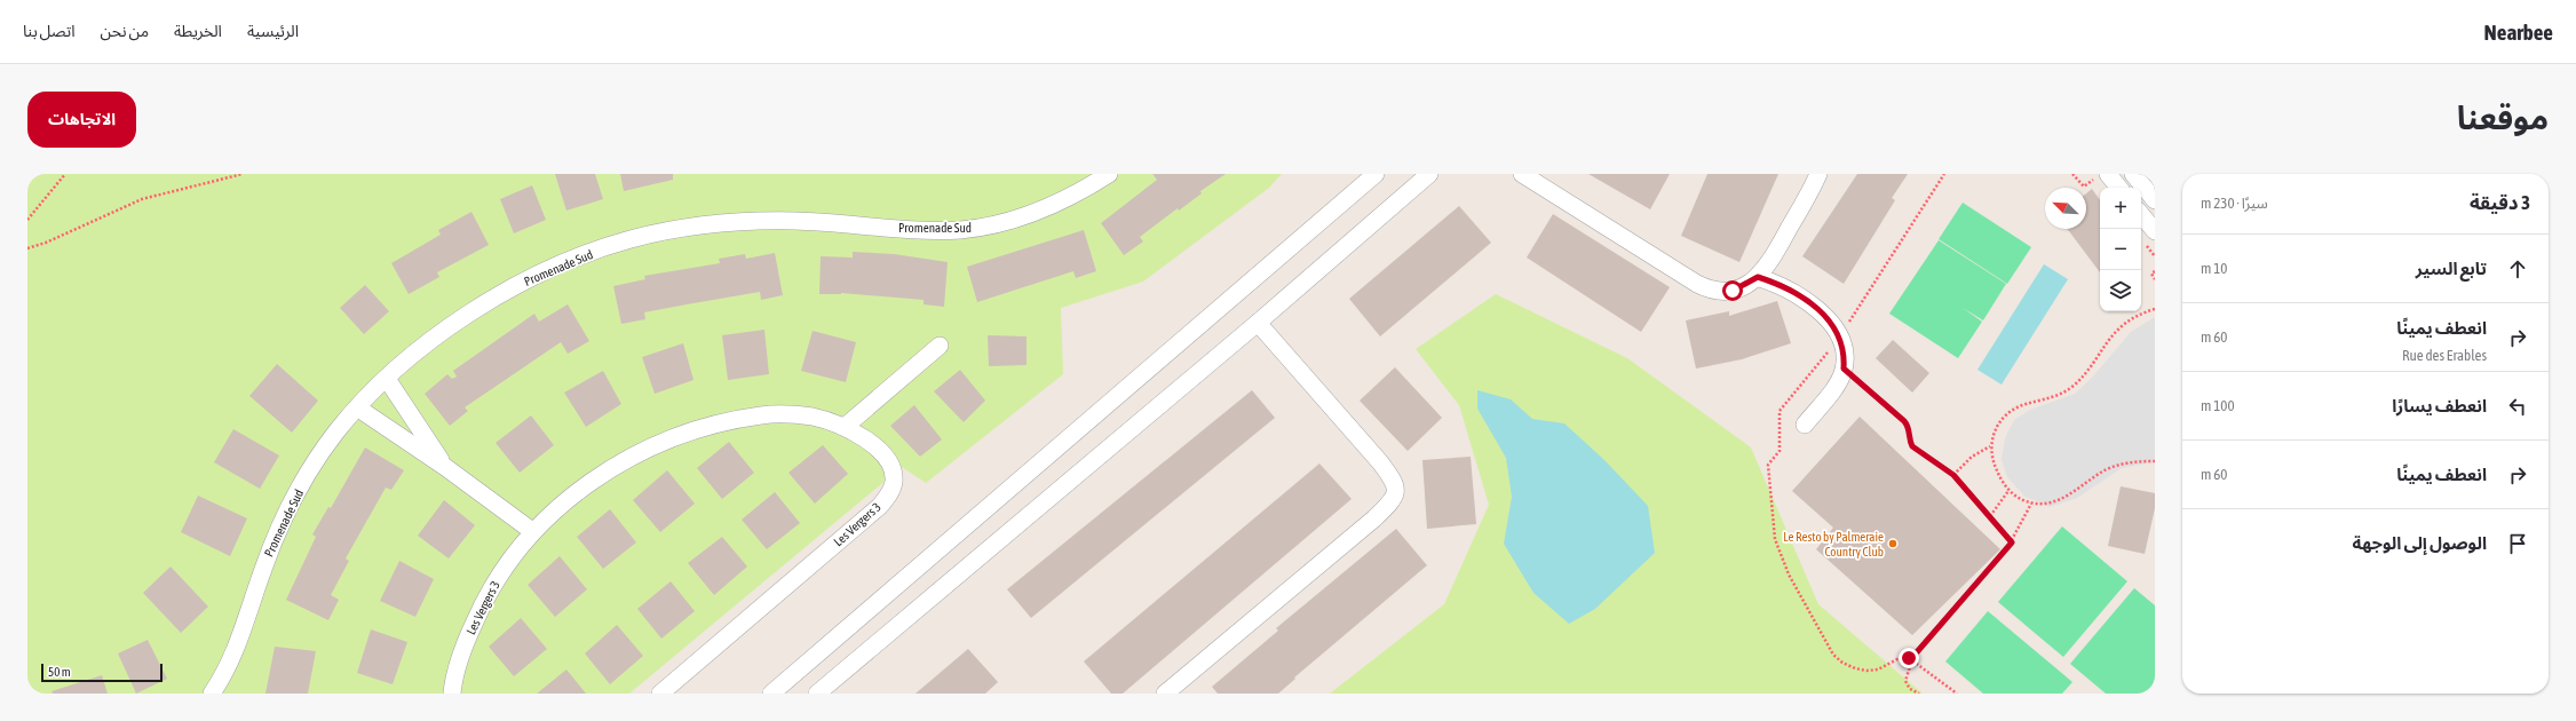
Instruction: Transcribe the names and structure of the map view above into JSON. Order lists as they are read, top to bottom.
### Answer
{
  "streets": {
    "street": ["Promenade Sud", "Les Vergers 3"]
  },
  "places": ["Le Resto by Palmeraie Country Club"],
  "scale_bar": "50 m",
  "north": "top left",
  "page": {
    "header": "Nearbee",
    "nav": [
      "الرئيسية",
      "الخريطة",
      "من نحن",
      "اتصل بنا"
    ],
    "title": "موقعنا",
    "buttons": "الاتجاهات",
    "heading": ["3 دقيقة", "سيرًا · 230 m"],
    "map_buttons": ["+", "−"],
    "list": [
      ["تابع السير", "10 m"],
      ["انعطف يمينًا", "Rue des Erables", "60 m"],
      ["انعطف يسارًا", "100 m"],
      ["انعطف يمينًا", "60 m"],
      "الوصول إلى الوجهة"
    ],
    "scale": "50 m"
  }
}
